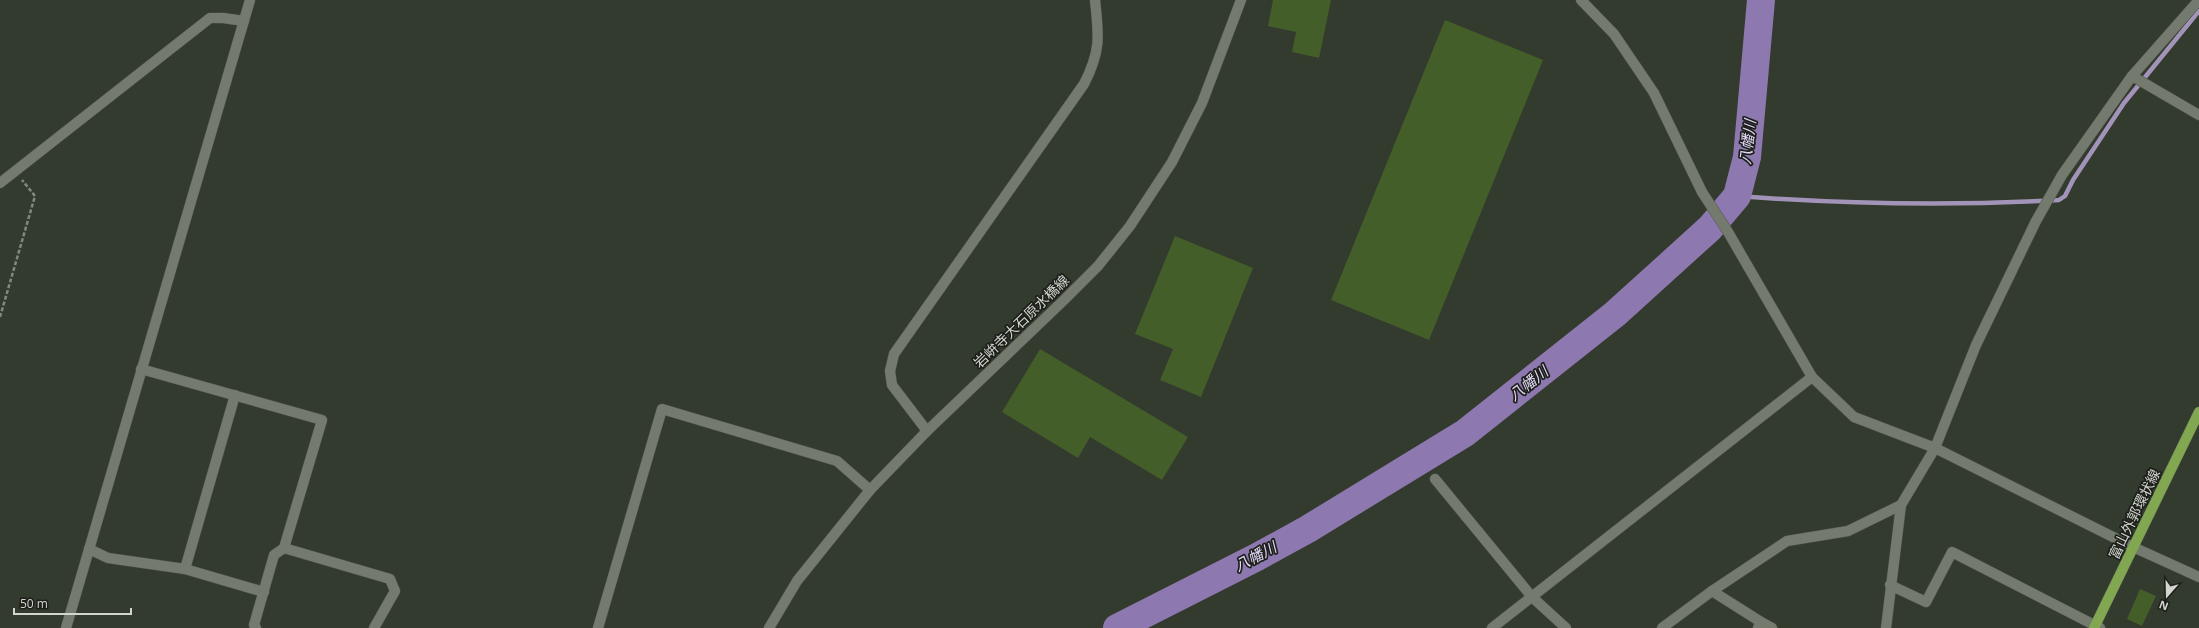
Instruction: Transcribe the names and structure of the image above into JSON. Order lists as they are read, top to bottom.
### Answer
{
  "streets": {
    "main road": ["富山外郭環状線"],
    "street": ["岩峅寺大石原水橋線"]
  },
  "water": ["八幡川"],
  "scale_bar": "50 m",
  "north": "bottom"
}
